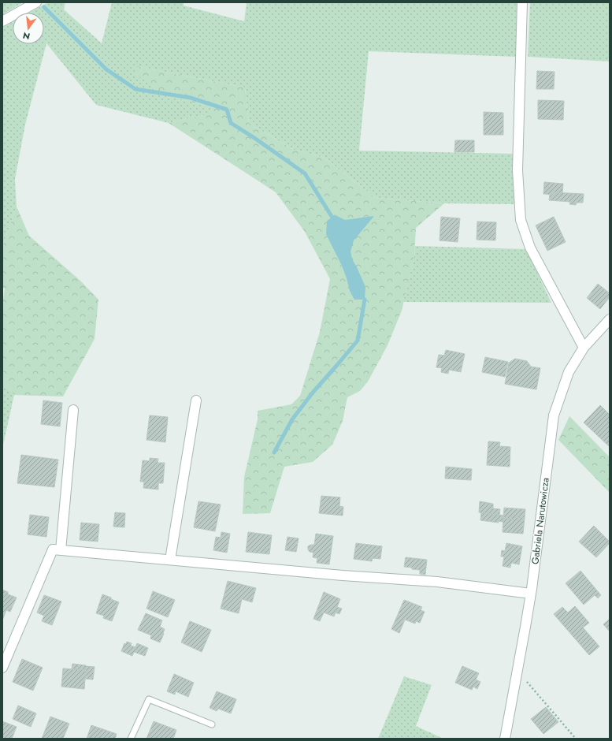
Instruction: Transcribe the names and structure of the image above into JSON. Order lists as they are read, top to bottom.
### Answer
{
  "streets": {
    "street": ["Gabriela Narutowicza"]
  },
  "north": "bottom"
}
